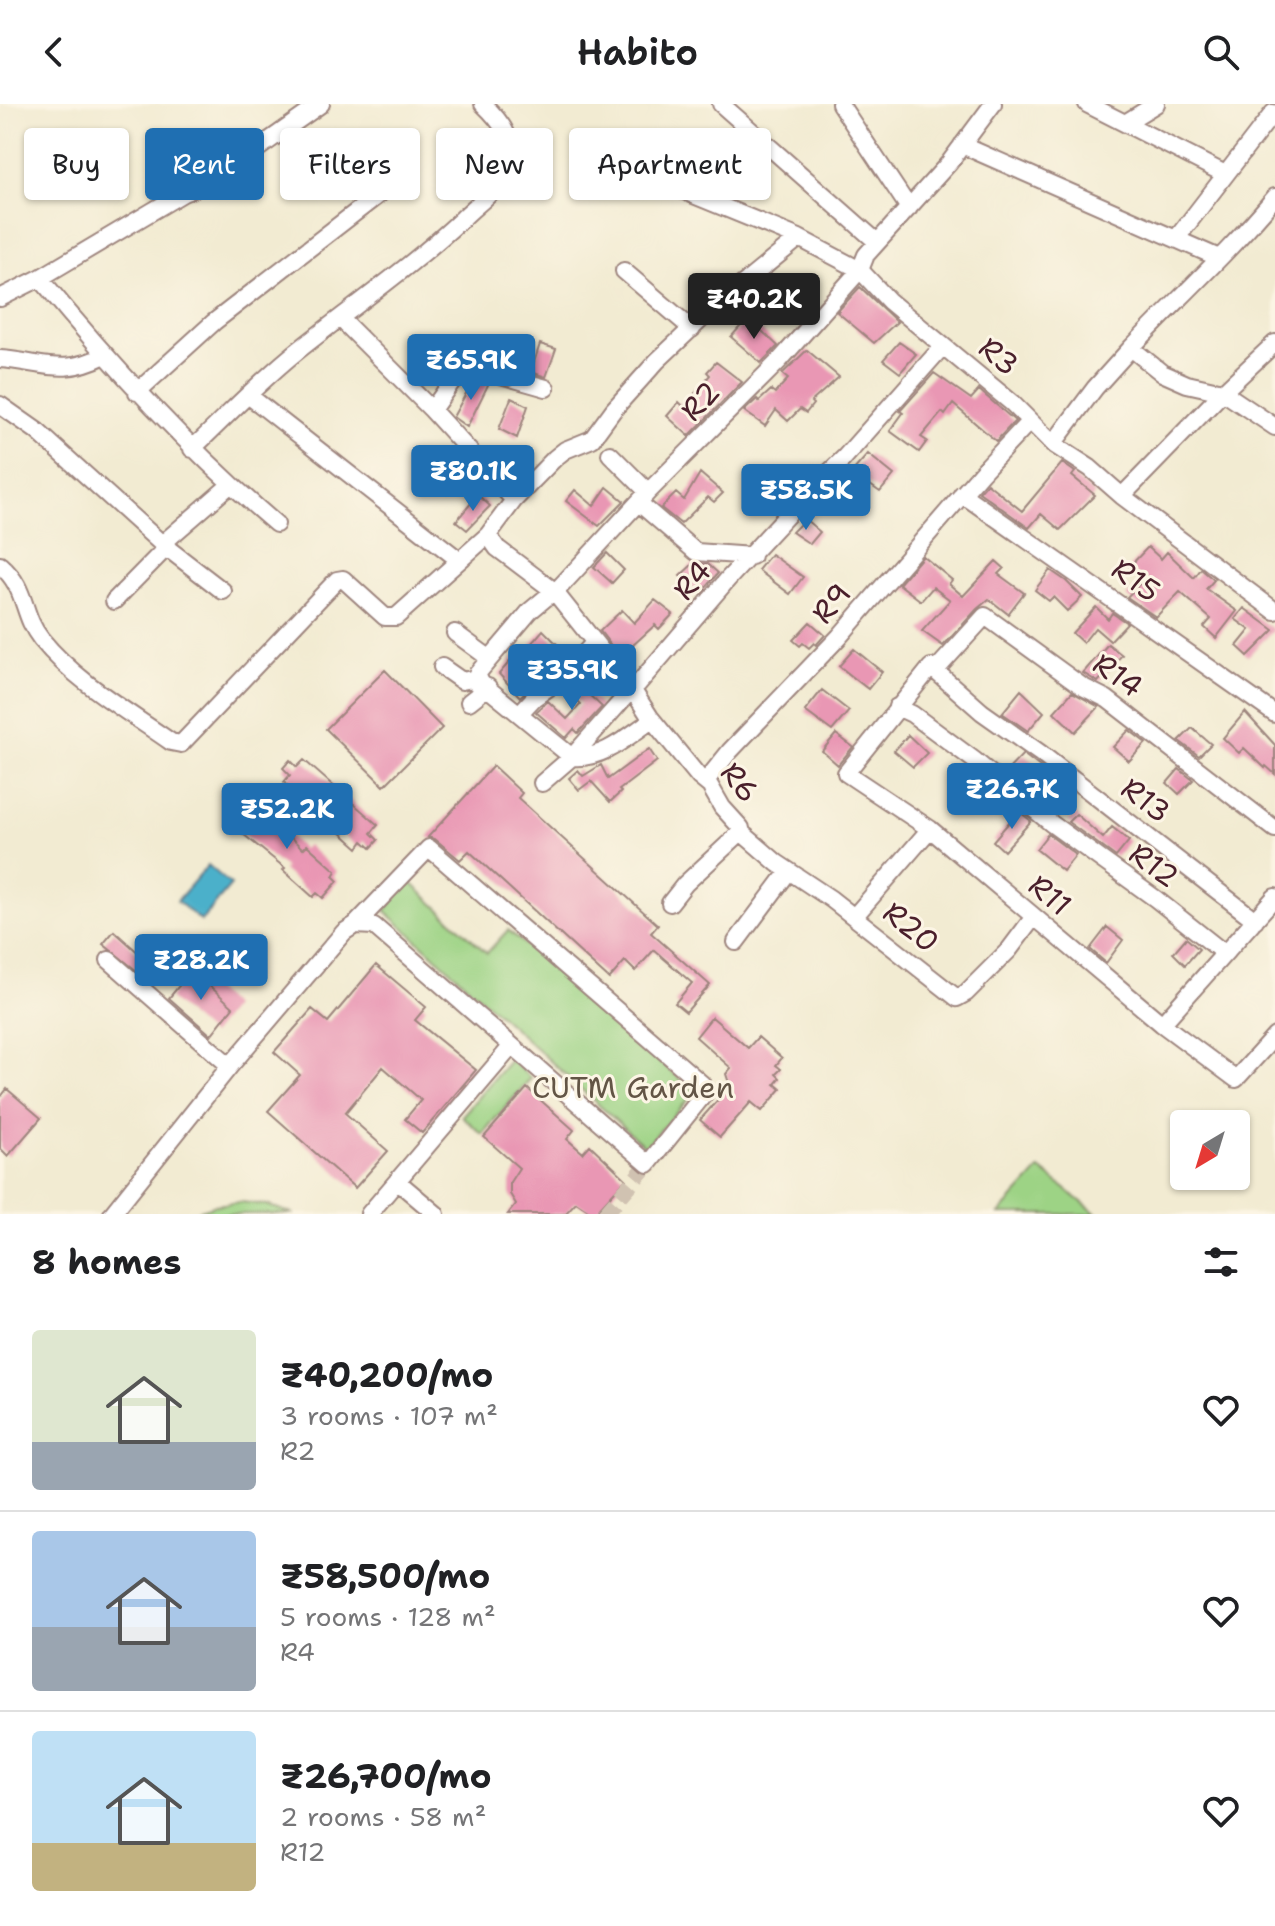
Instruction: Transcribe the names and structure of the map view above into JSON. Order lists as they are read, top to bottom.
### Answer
{
  "streets": {
    "street": [
      "R3",
      "R2",
      "R4",
      "R15",
      "R9",
      "R14",
      "R6",
      "R13",
      "R12",
      "R11",
      "R20"
    ]
  },
  "crossings": [
    ["R3", "R2"],
    ["R3", "R4"],
    ["R3", "R9"],
    ["R4", "R6"],
    ["R15", "R9"],
    ["R9", "R6"],
    ["R14", "R13"],
    ["R6", "R20"],
    ["R12", "R11"],
    ["R11", "R20"]
  ],
  "parks": ["CUTM Garden"],
  "north": "bottom left",
  "page": {
    "header": "Habito",
    "chip": [
      "Buy",
      "Rent",
      "Filters",
      "New",
      "Apartment"
    ],
    "price": [
      "₹40.2K",
      "₹65.9K",
      "₹80.1K",
      "₹58.5K",
      "₹35.9K",
      "₹26.7K",
      "₹52.2K",
      "₹28.2K"
    ],
    "heading": "8 homes",
    "list": [
      {
        "name": "₹40,200/mo",
        "note": "3 rooms · 107 m² · R2"
      },
      {
        "name": "₹58,500/mo",
        "note": "5 rooms · 128 m² · R4"
      },
      {
        "name": "₹26,700/mo",
        "note": "2 rooms · 58 m² · R12"
      }
    ]
  }
}
